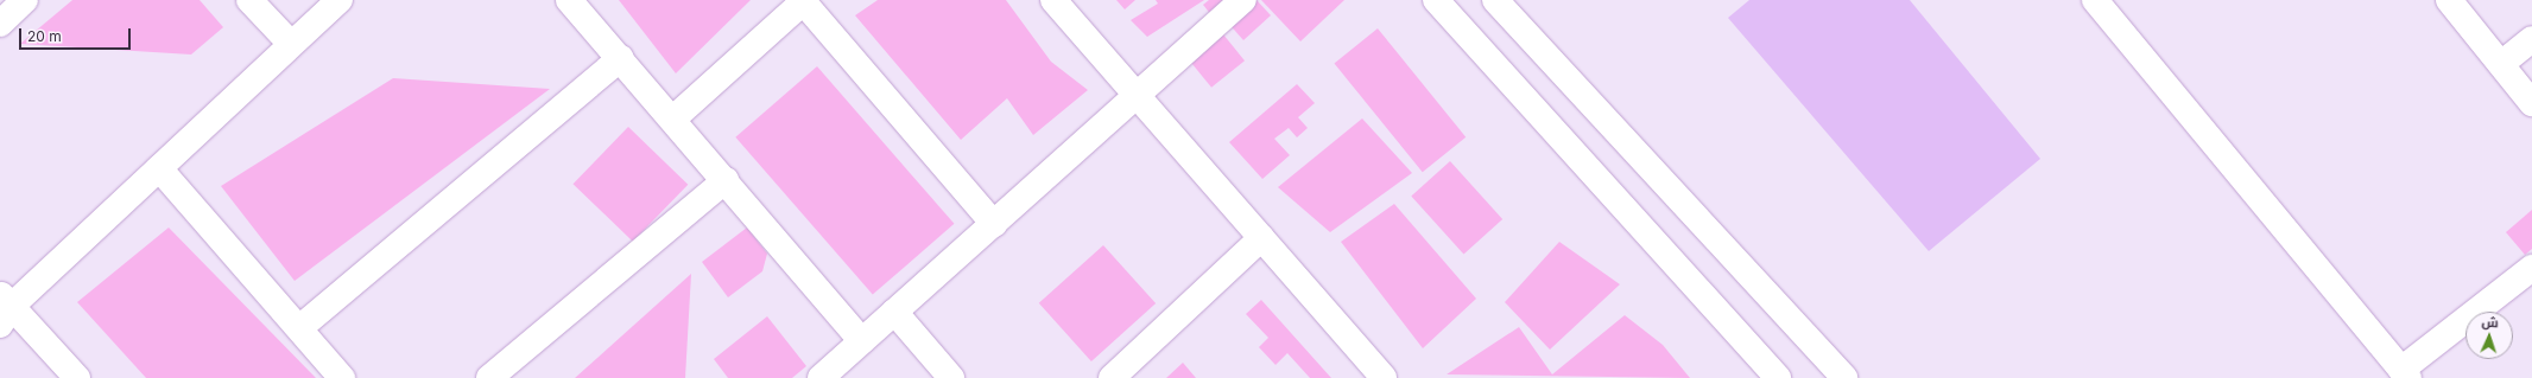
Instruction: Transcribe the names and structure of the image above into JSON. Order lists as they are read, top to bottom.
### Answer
{
  "scale_bar": "20 m",
  "north": "top"
}
